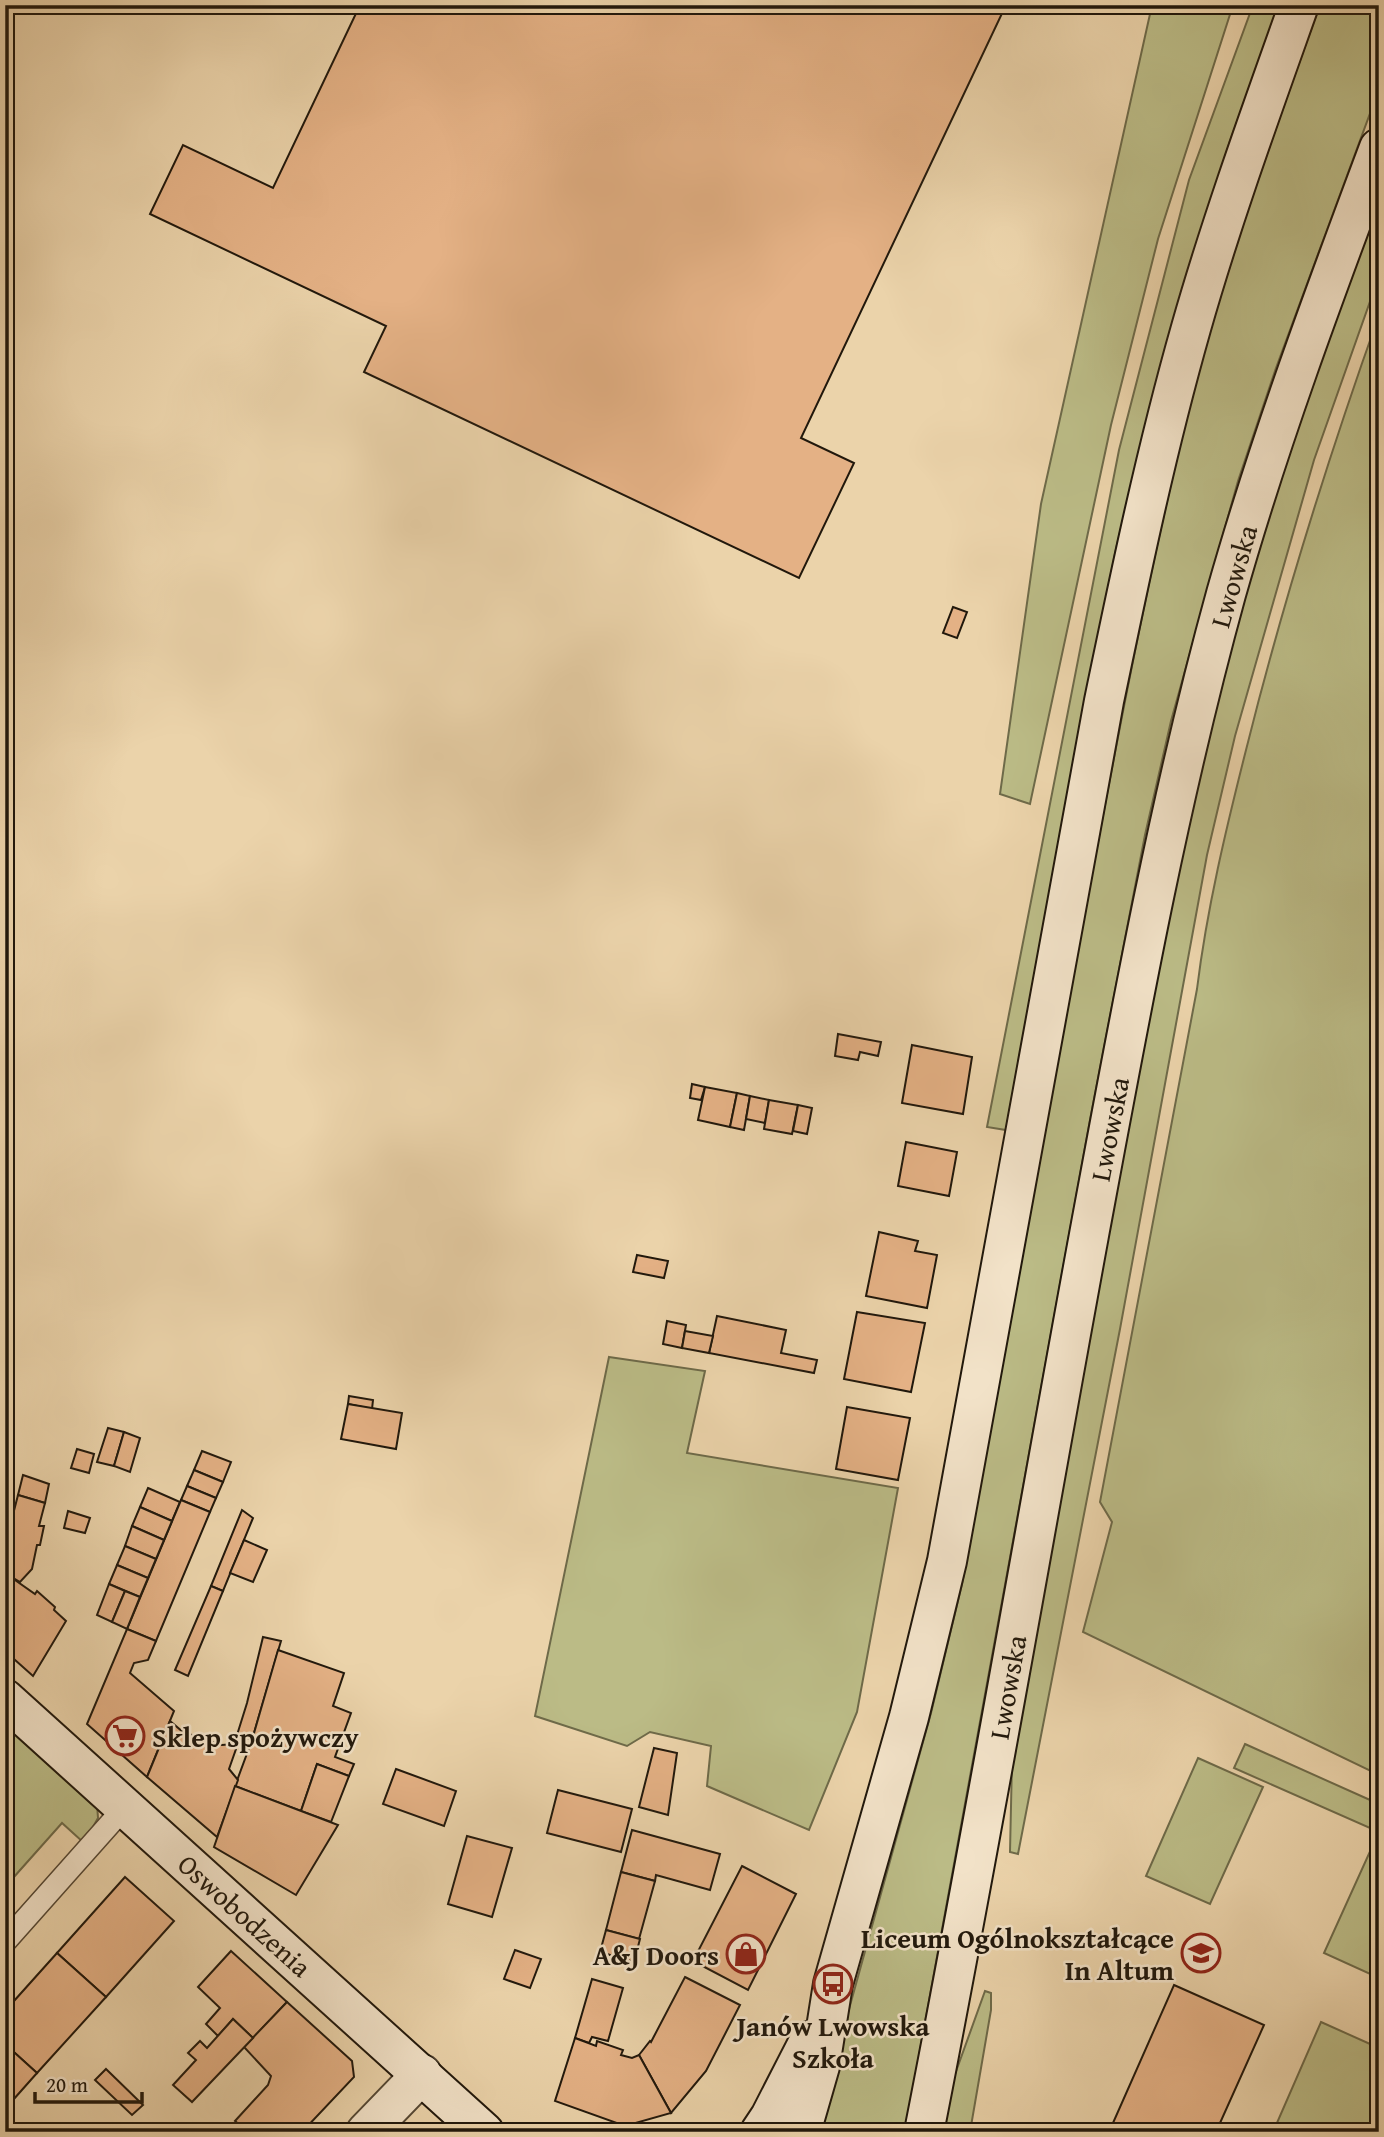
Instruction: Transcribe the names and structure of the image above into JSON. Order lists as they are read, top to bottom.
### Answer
{
  "streets": {
    "street": ["Lwowska", "Oswobodzenia"]
  },
  "places": {
    "supermarket": ["Sklep spożywczy"],
    "school or university": ["Liceum Ogólnokształcące In Altum"],
    "shop": ["A&J Doors"],
    "bus stop": ["Janów Lwowska Szkoła"]
  },
  "scale_bar": "20 m"
}
